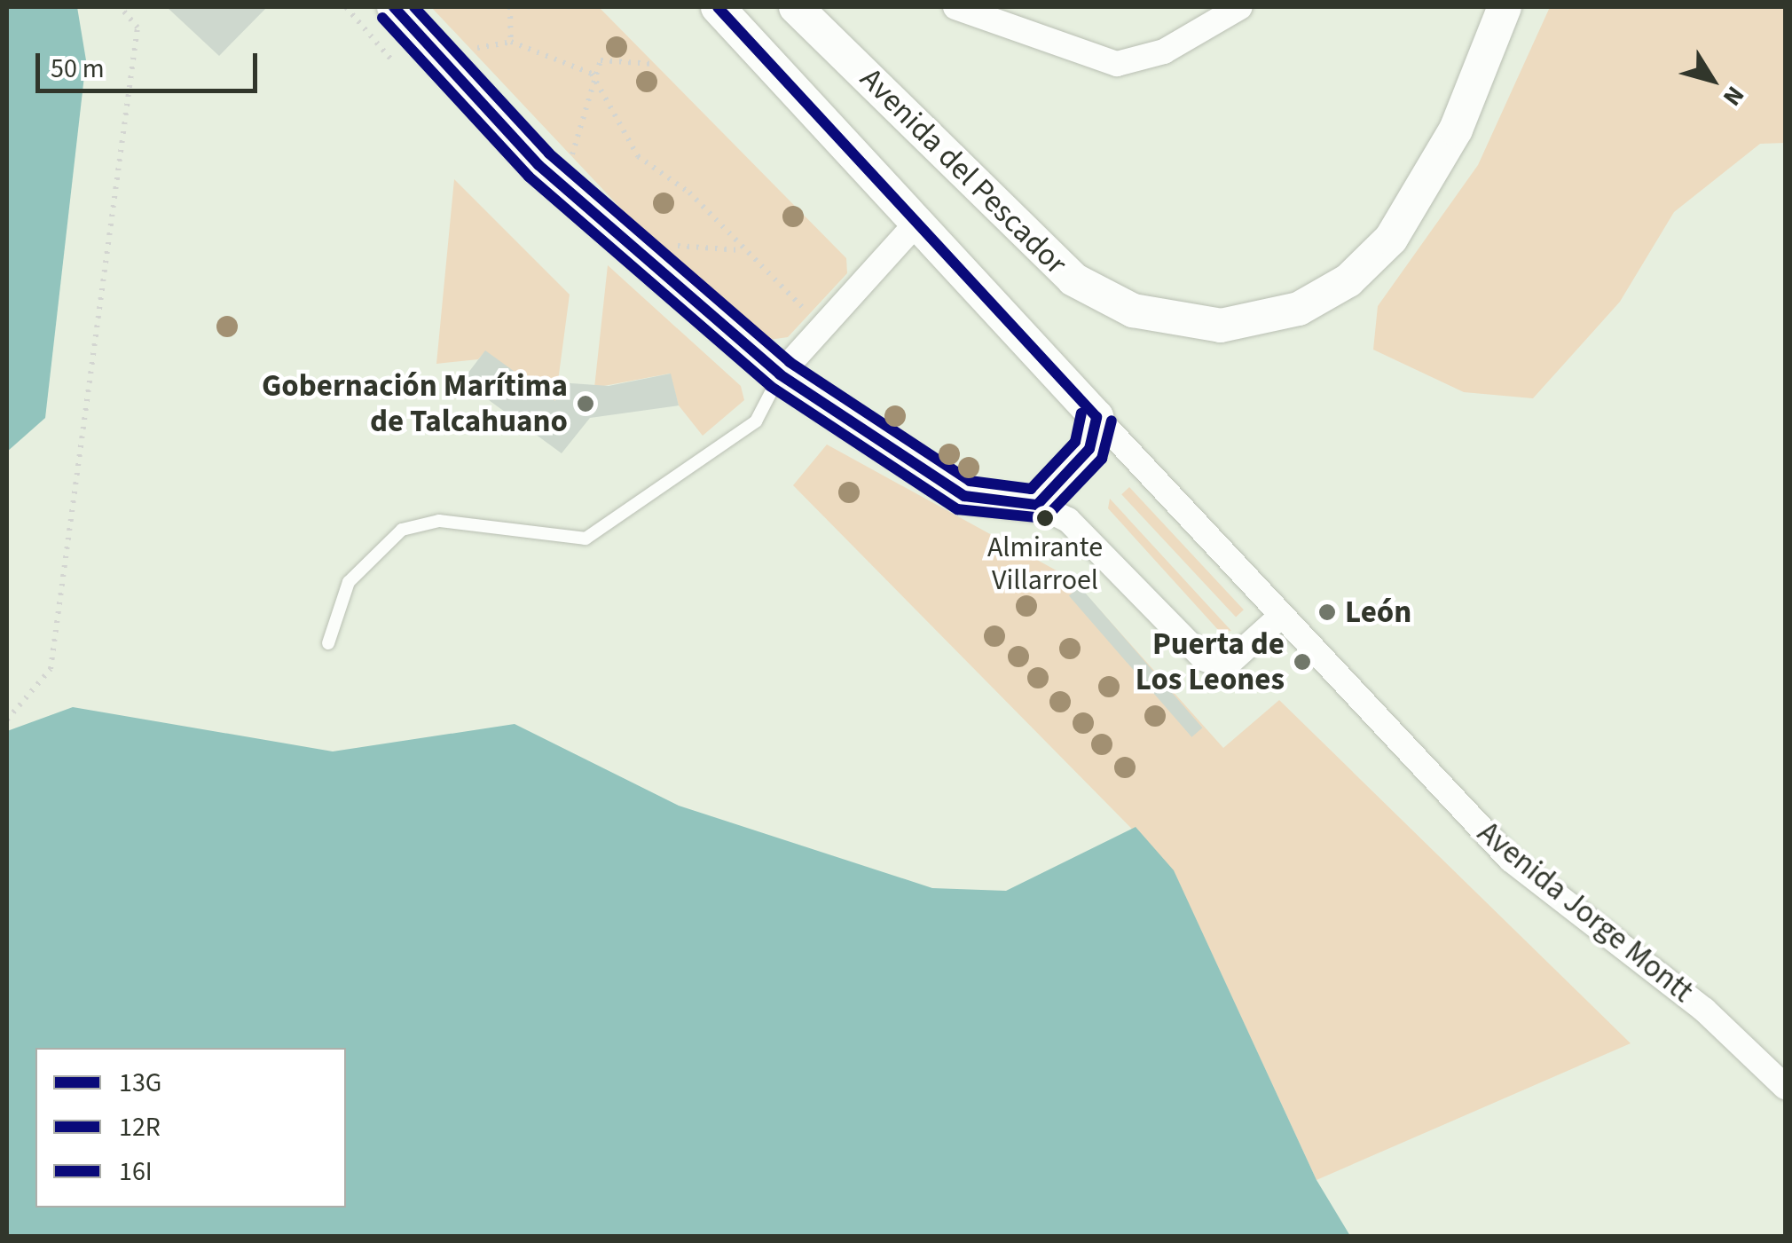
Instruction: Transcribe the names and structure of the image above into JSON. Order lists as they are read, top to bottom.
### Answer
{
  "streets": {
    "street": ["Avenida del Pescador", "Avenida Jorge Montt"]
  },
  "places": [
    "Gobernación Marítima de Talcahuano",
    "Almirante Villarroel",
    "León",
    "Puerta de Los Leones"
  ],
  "lines": ["transit line 13G", "transit line 16I", "transit line 12R"],
  "legend": ["13G", "12R", "16I"],
  "scale_bar": "50 m",
  "north": "bottom right"
}
